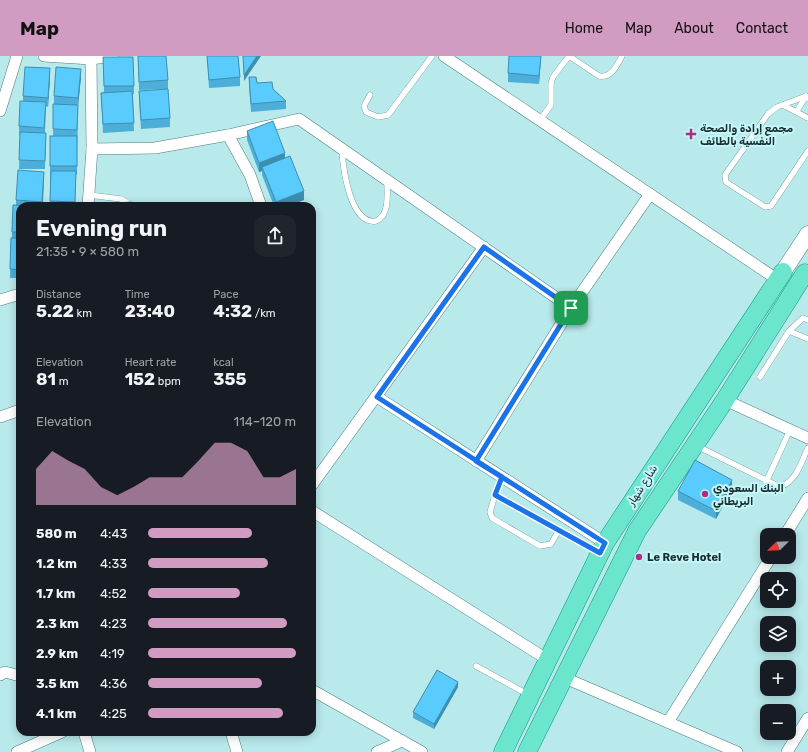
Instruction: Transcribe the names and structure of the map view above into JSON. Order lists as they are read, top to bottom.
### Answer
{
  "streets": {
    "main road": ["شارع شهار"]
  },
  "places": {
    "health": ["مجمع إرادة والصحة النفسية بالطائف"],
    "other": ["البنك السعودي البريطاني", "Le Reve Hotel"]
  },
  "north": "bottom left",
  "page": {
    "header": "Map",
    "nav": [
      "Home",
      "Map",
      "About",
      "Contact"
    ],
    "heading": ["Evening run", "21:35 · 9 × 580 m"],
    "stats": [
      ["Distance", "5.22 km"],
      ["Time", "23:40"],
      ["Pace", "4:32 /km"],
      ["Elevation", "81 m"],
      ["Heart rate", "152 bpm"],
      ["kcal", "355"]
    ],
    "chart": ["Elevation", "114–120 m"],
    "list": [
      {
        "name": "580 m",
        "note": "4:43"
      },
      {
        "name": "1.2 km",
        "note": "4:33"
      },
      {
        "name": "1.7 km",
        "note": "4:52"
      },
      {
        "name": "2.3 km",
        "note": "4:23"
      },
      {
        "name": "2.9 km",
        "note": "4:19"
      },
      {
        "name": "3.5 km",
        "note": "4:36"
      },
      {
        "name": "4.1 km",
        "note": "4:25"
      }
    ],
    "map_buttons": ["+", "−"]
  }
}
